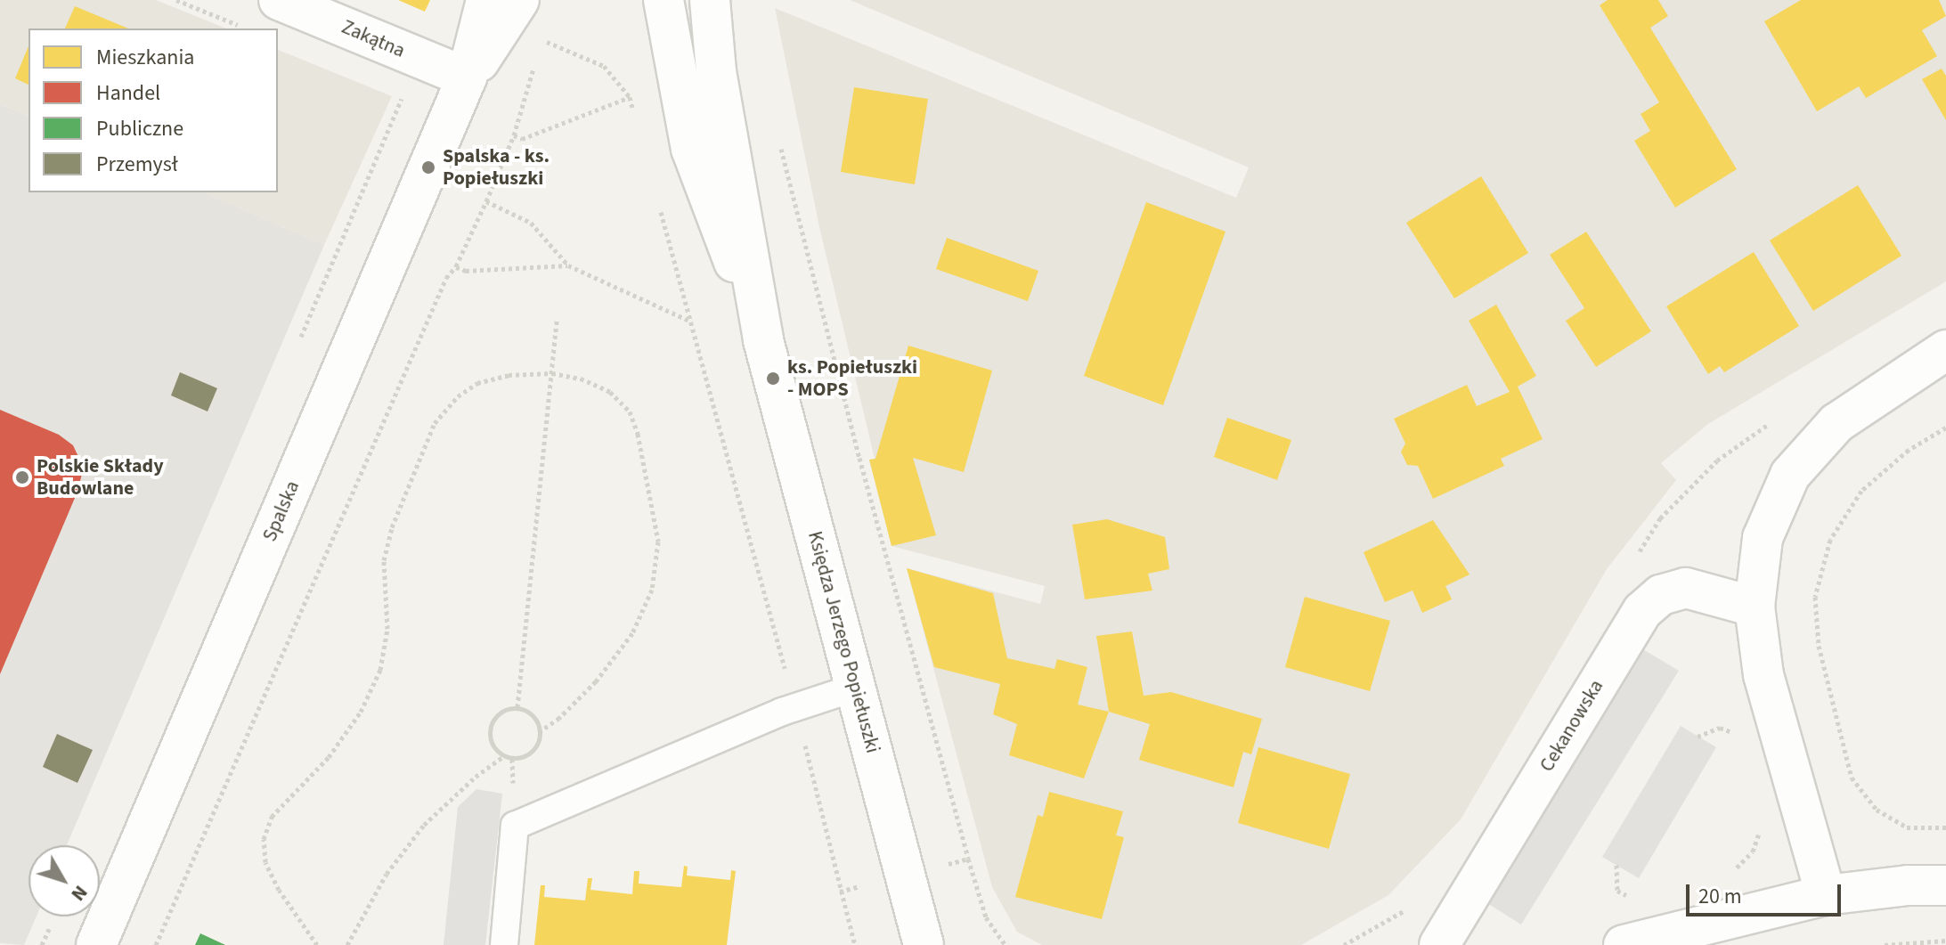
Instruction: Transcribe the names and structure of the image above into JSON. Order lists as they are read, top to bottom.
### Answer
{
  "streets": {
    "street": [
      "Zakątna",
      "Spalska",
      "Księdza Jerzego Popiełuszki",
      "Cekanowska"
    ]
  },
  "crossings": [
    ["Zakątna", "Spalska"]
  ],
  "places": ["Spalska - ks. Popiełuszki", "ks. Popiełuszki - MOPS", "Polskie Składy Budowlane"],
  "legend": [
    "Mieszkania",
    "Handel",
    "Publiczne",
    "Przemysł"
  ],
  "scale_bar": "20 m",
  "north": "bottom right"
}
